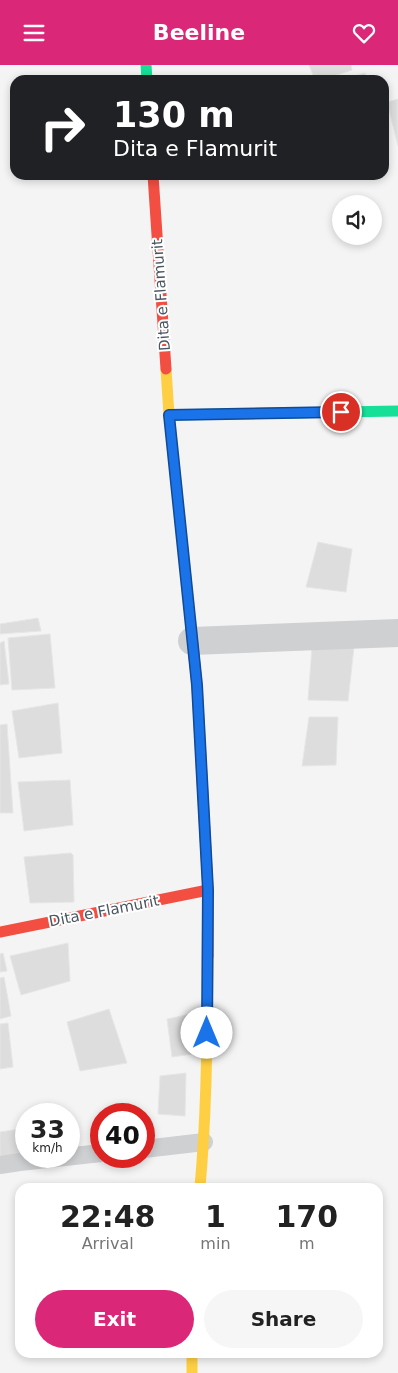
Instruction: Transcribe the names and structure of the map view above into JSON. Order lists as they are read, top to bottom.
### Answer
{
  "streets": {
    "street": ["Dita e Flamurit"]
  },
  "page": {
    "header": "Beeline",
    "turn": ["130 m", "Dita e Flamurit"],
    "speed": "33 km/h",
    "limit": "40",
    "eta": [
      "22:48",
      "Arrival",
      "1",
      "min",
      "170",
      "m"
    ],
    "buttons": ["Exit", "Share"]
  }
}
